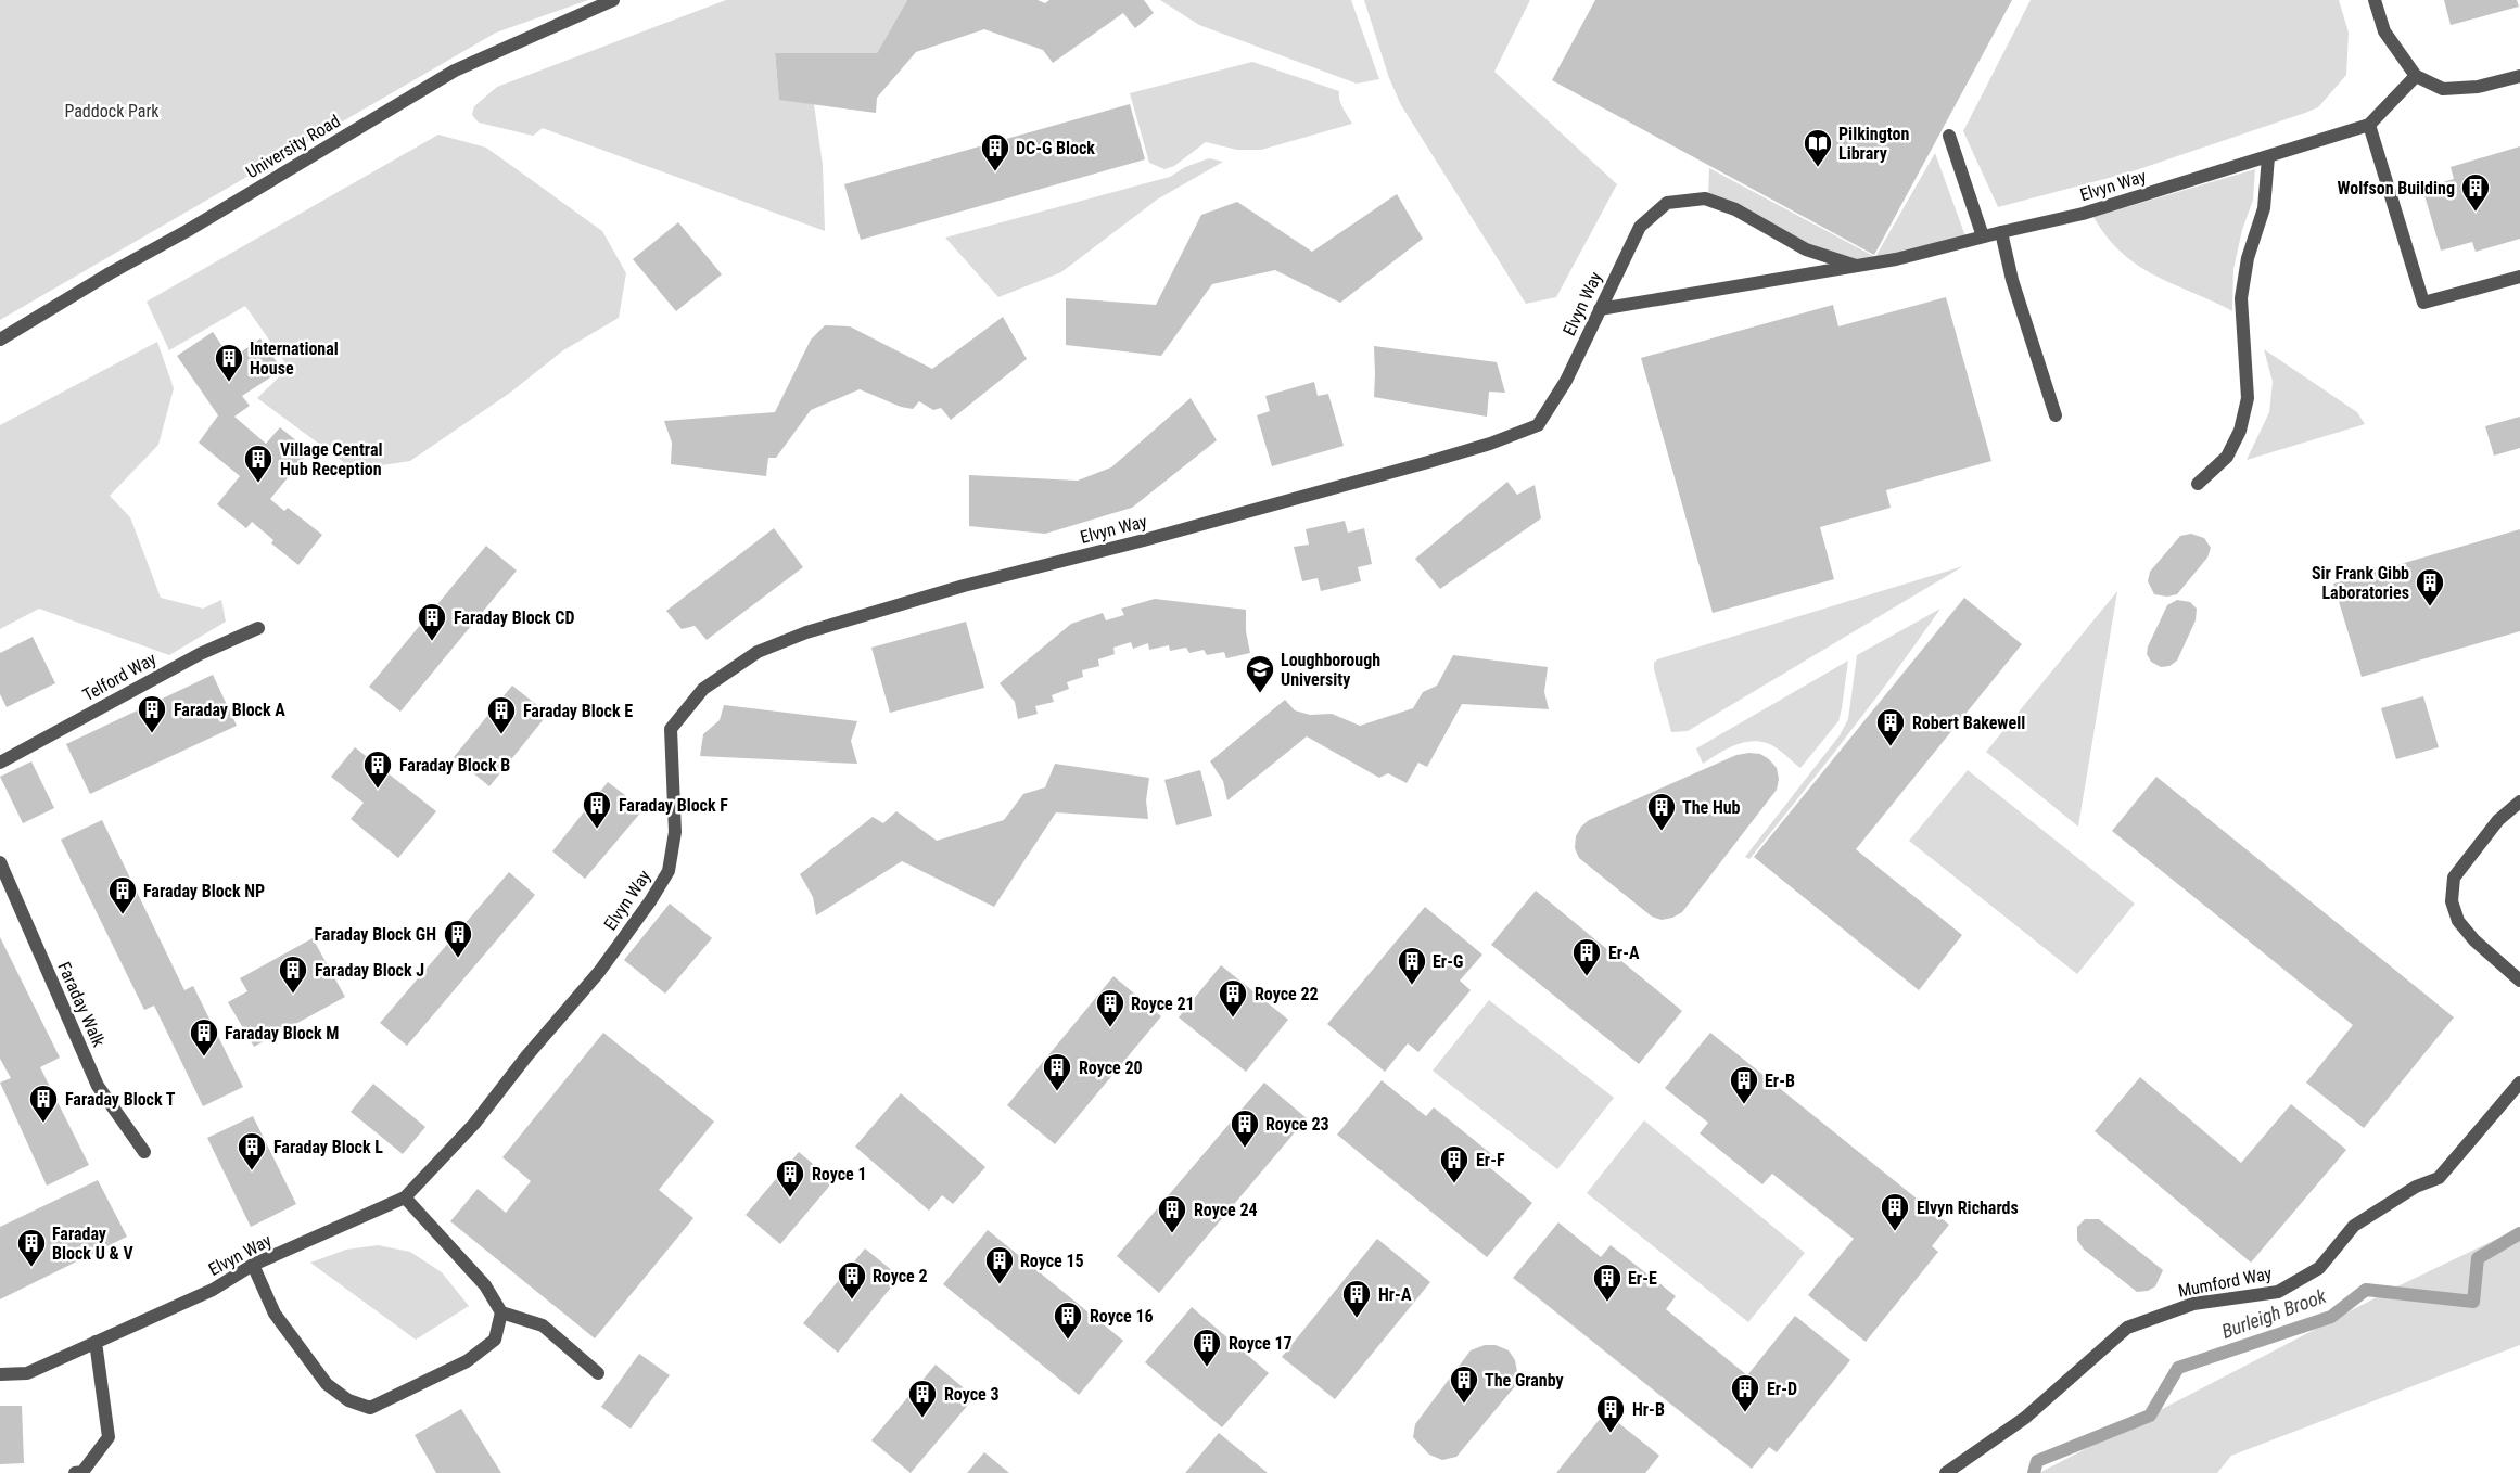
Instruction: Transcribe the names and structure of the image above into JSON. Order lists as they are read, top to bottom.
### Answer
{
  "streets": {
    "street": [
      "University Road",
      "Elvyn Way",
      "Telford Way",
      "Faraday Walk",
      "Mumford Way"
    ]
  },
  "water": ["Burleigh Brook"],
  "parks": ["Paddock Park"],
  "places": {
    "library": ["Pilkington Library"],
    "building": [
      "DC-G Block",
      "Wolfson Building",
      "International House",
      "Village Central Hub Reception",
      "Sir Frank Gibb Laboratories",
      "Faraday Block CD",
      "Faraday Block A",
      "Faraday Block E",
      "Robert Bakewell",
      "Faraday Block B",
      "Faraday Block F",
      "The Hub",
      "Faraday Block NP",
      "Faraday Block GH",
      "Er-A",
      "Er-G",
      "Faraday Block J",
      "Royce 22",
      "Royce 21",
      "Faraday Block M",
      "Royce 20",
      "Er-B",
      "Faraday Block T",
      "Royce 23",
      "Faraday Block L",
      "Er-F",
      "Royce 1",
      "Elvyn Richards",
      "Royce 24",
      "Faraday Block U & V",
      "Royce 15",
      "Royce 2",
      "Er-E",
      "Hr-A",
      "Royce 16",
      "Royce 17",
      "The Granby",
      "Er-D",
      "Royce 3",
      "Hr-B"
    ],
    "school or university": ["Loughborough University"]
  }
}
